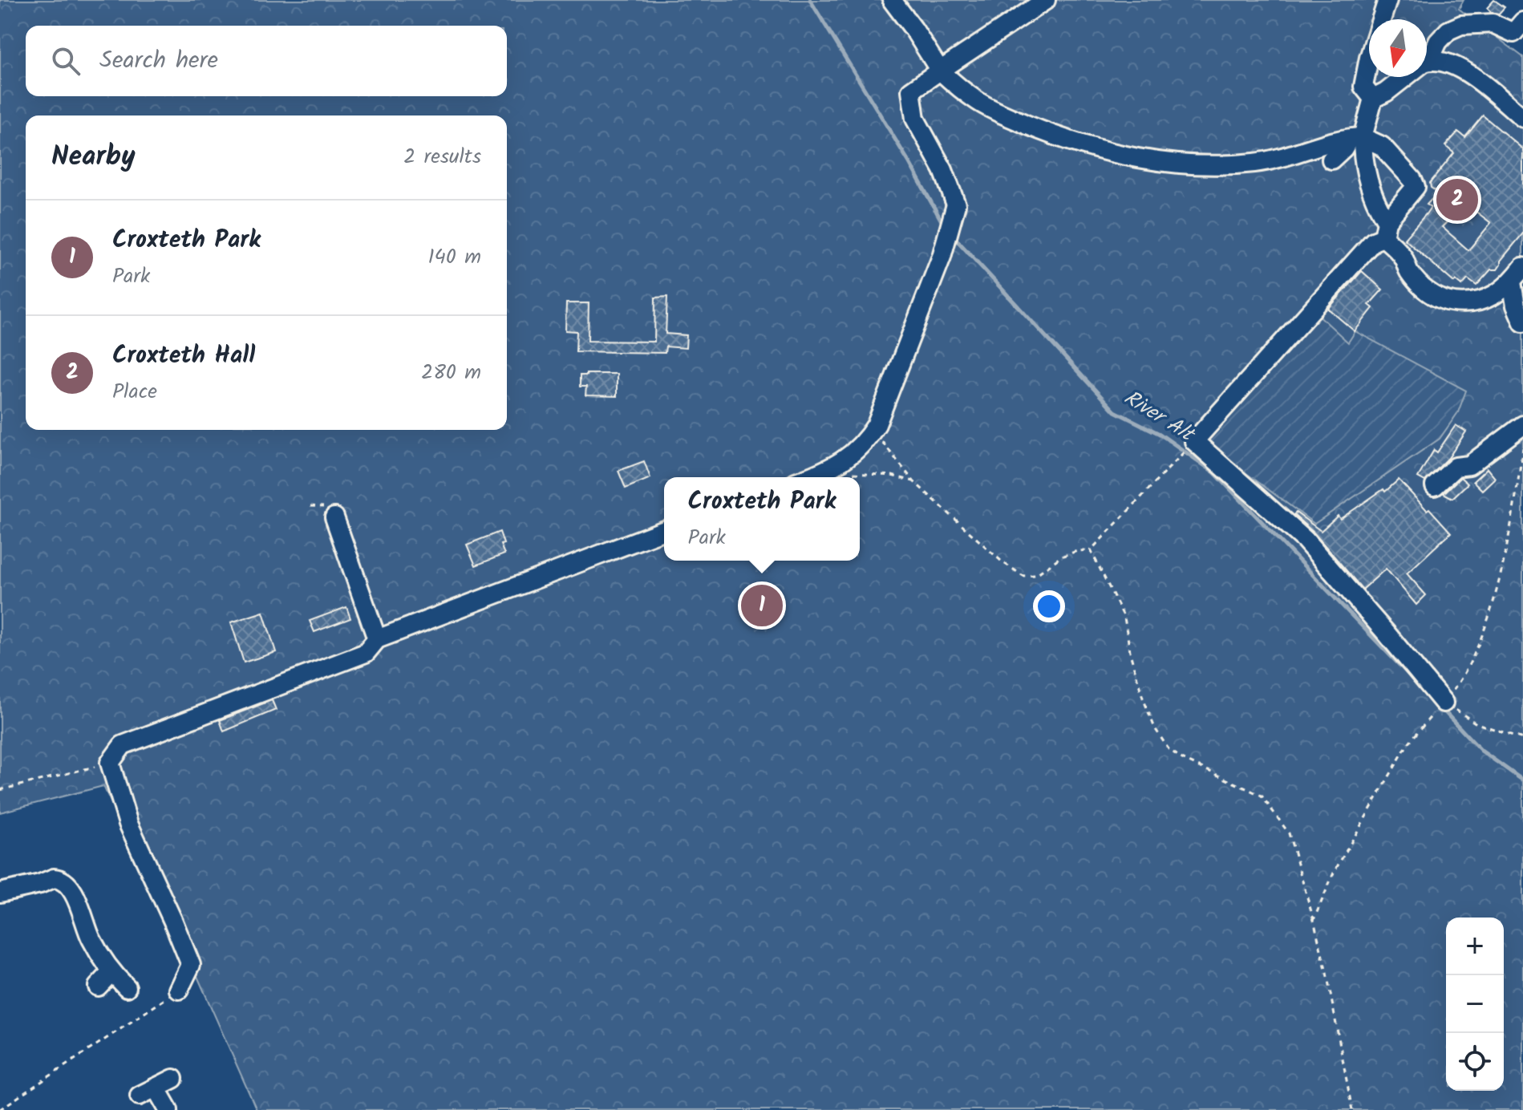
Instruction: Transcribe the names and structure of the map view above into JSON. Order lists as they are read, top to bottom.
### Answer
{
  "water": ["River Alt"],
  "north": "bottom",
  "page": {
    "search": "Search here",
    "heading": ["Nearby", "2 results"],
    "pins": ["2", "1"],
    "list": [
      {
        "mark": "1",
        "name": "Croxteth Park",
        "note": "Park",
        "value": "140 m"
      },
      {
        "mark": "2",
        "name": "Croxteth Hall",
        "note": "Place",
        "value": "280 m"
      }
    ],
    "popup": ["Croxteth Park", "Park"],
    "map_buttons": ["+", "−"]
  }
}
